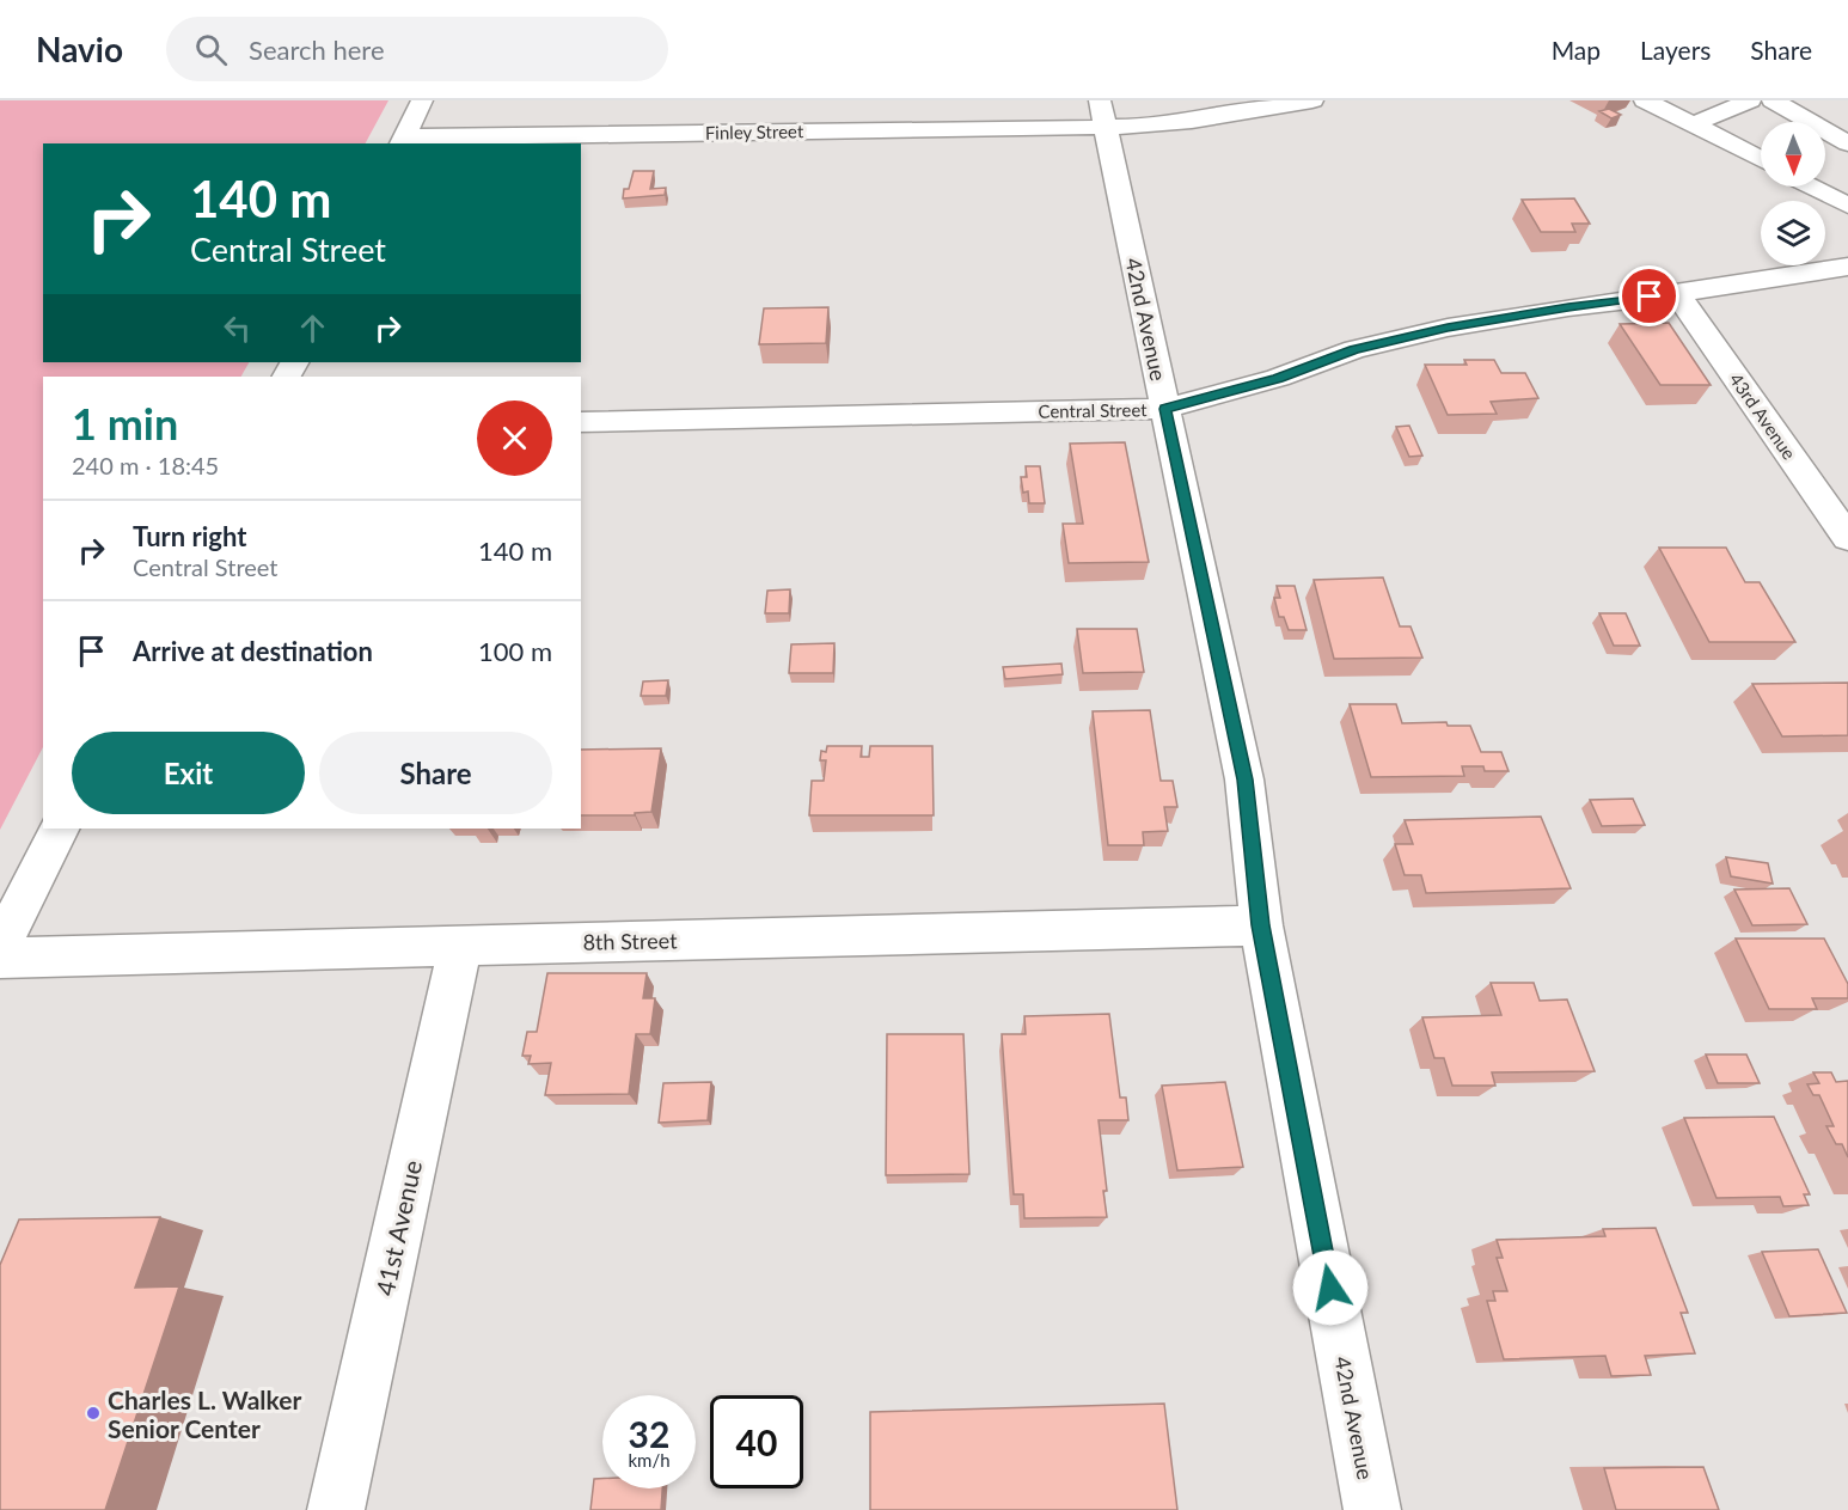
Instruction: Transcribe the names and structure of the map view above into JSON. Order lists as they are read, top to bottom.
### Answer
{
  "streets": {
    "street": [
      "Finley Street",
      "42nd Avenue",
      "Central Street",
      "43rd Avenue",
      "8th Street",
      "41st Avenue"
    ]
  },
  "crossings": [
    ["Finley Street", "42nd Avenue"],
    ["42nd Avenue", "Central Street"],
    ["42nd Avenue", "8th Street"],
    ["Central Street", "43rd Avenue"],
    ["8th Street", "41st Avenue"]
  ],
  "places": ["Charles L. Walker Senior Center"],
  "north": "bottom",
  "page": {
    "header": "Navio",
    "search": "Search here",
    "nav": ["Map", "Layers", "Share"],
    "turn": ["140 m", "Central Street"],
    "heading": ["1 min", "240 m · 18:45"],
    "list": [
      {
        "name": "Turn right",
        "note": "Central Street",
        "value": "140 m"
      },
      {
        "name": "Arrive at destination",
        "value": "100 m"
      }
    ],
    "buttons": ["Exit", "Share"],
    "speed": "32 km/h",
    "limit": "40"
  }
}
